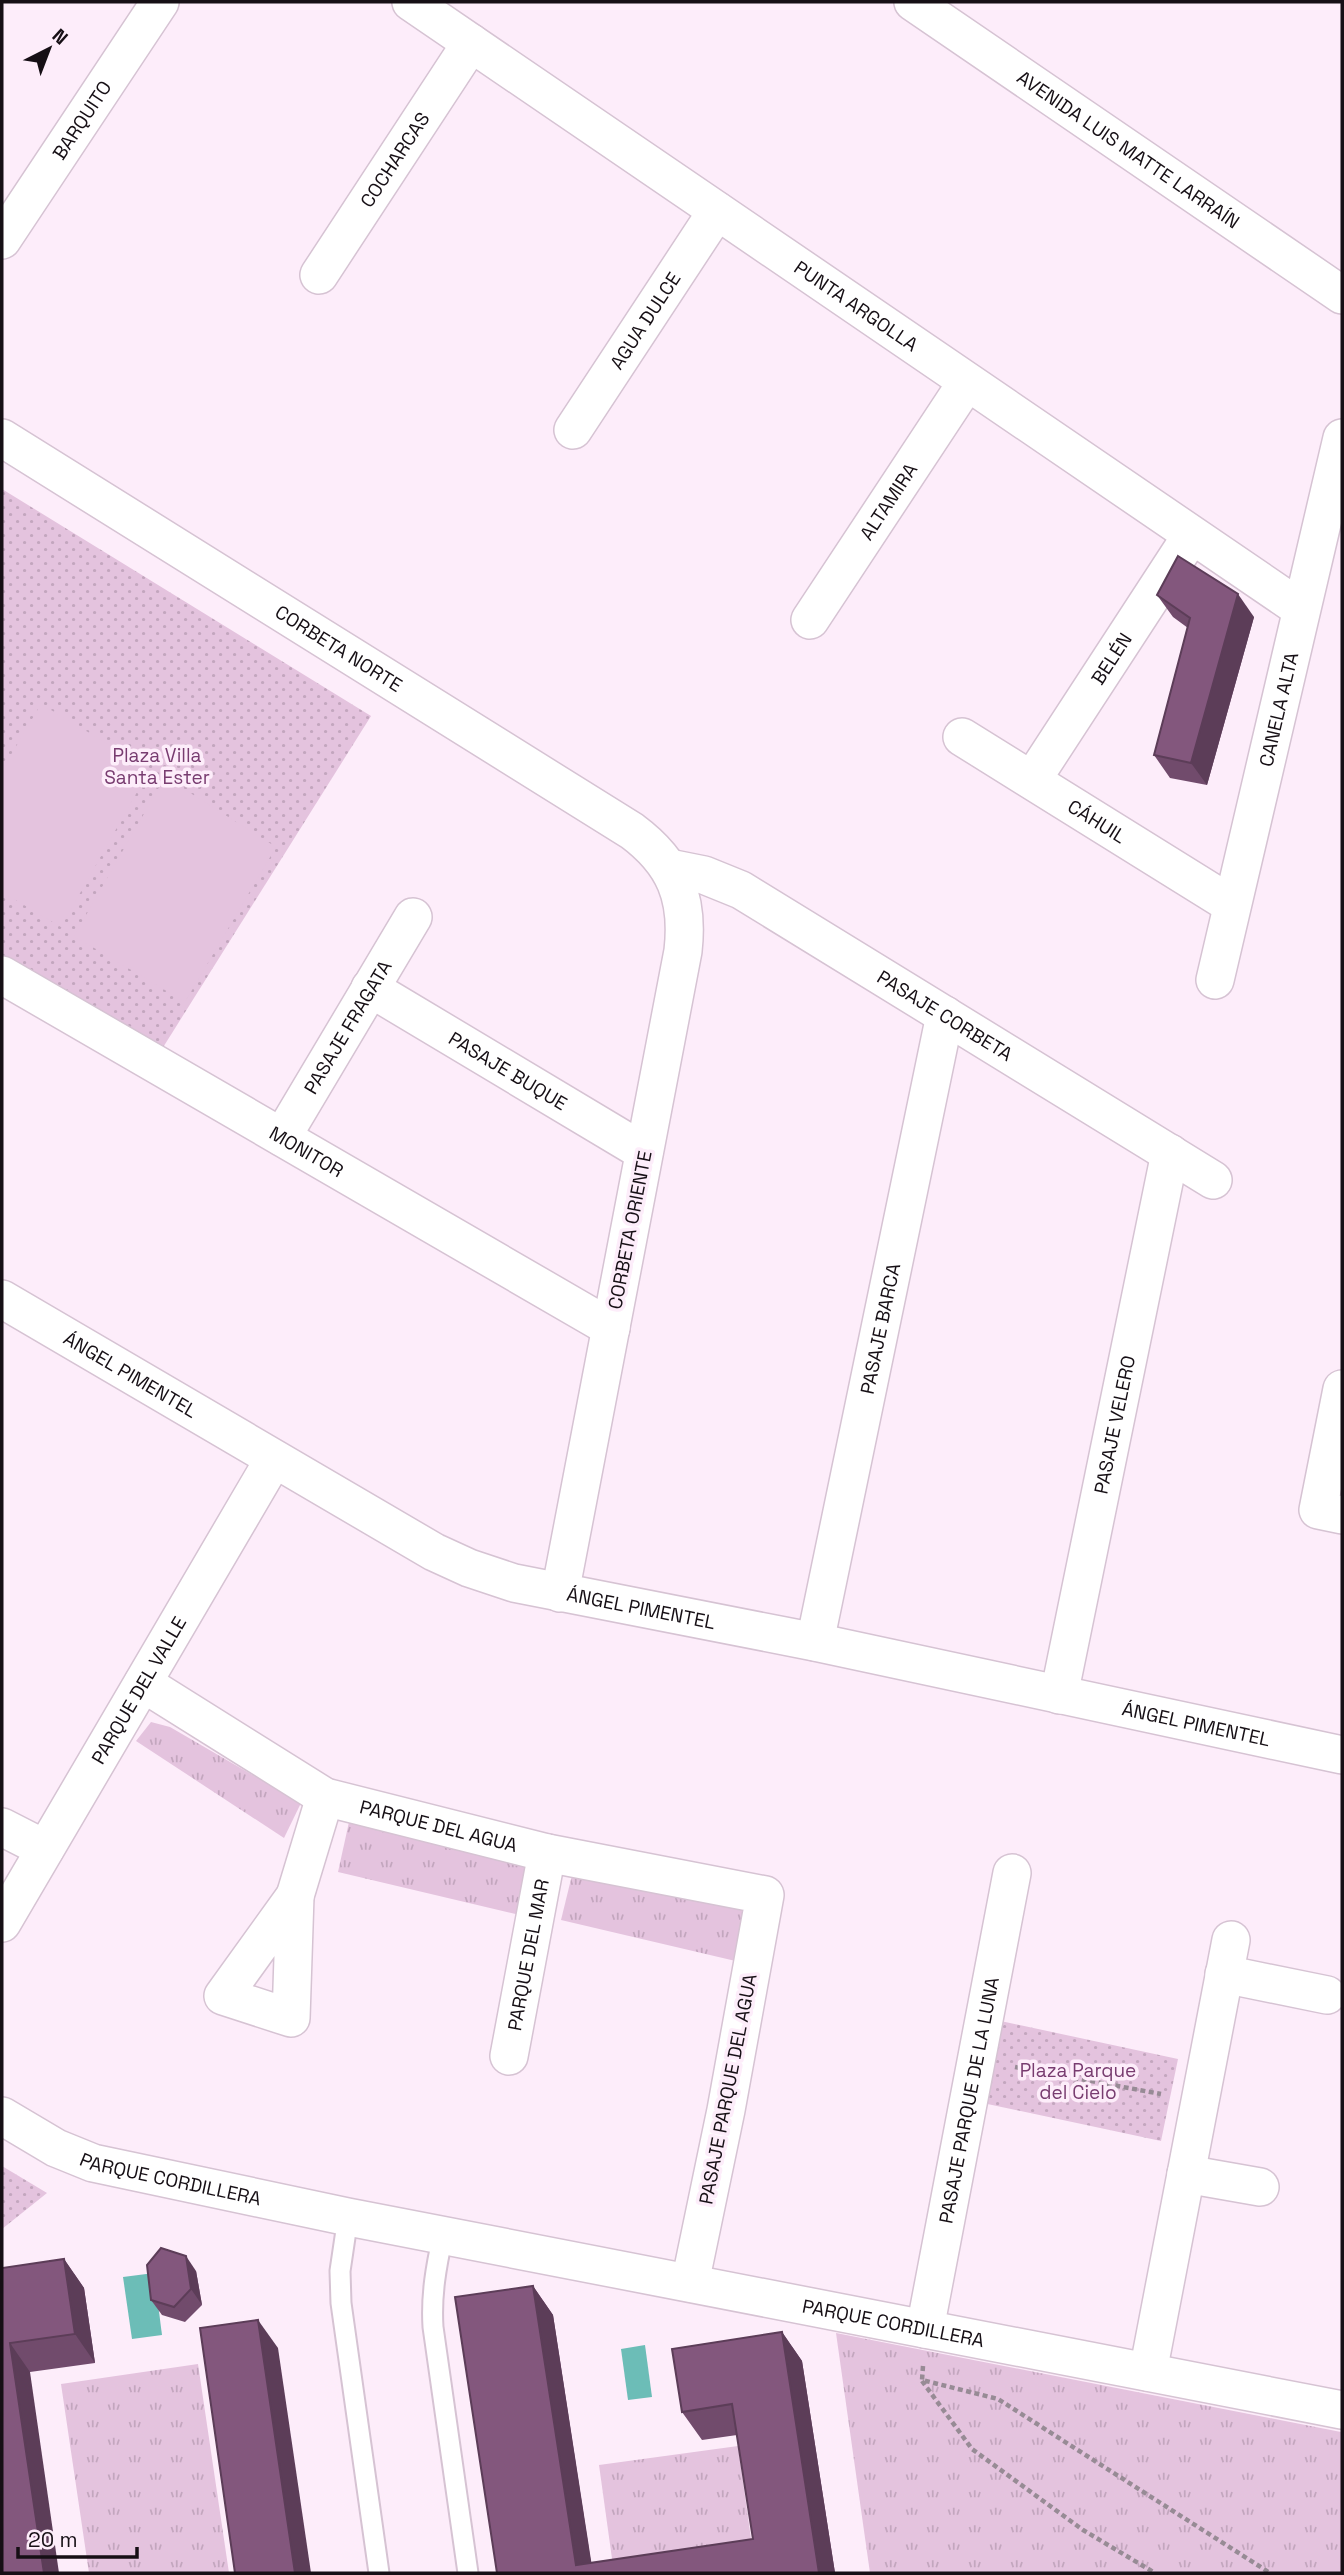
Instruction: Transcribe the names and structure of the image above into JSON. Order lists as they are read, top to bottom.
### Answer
{
  "streets": {
    "street": [
      "BARQUITO",
      "AVENIDA LUIS MATTE LARRAÍN",
      "COCHARCAS",
      "PUNTA ARGOLLA",
      "AGUA DULCE",
      "ALTAMIRA",
      "CORBETA NORTE",
      "BELÉN",
      "CANELA ALTA",
      "CÁHUIL",
      "PASAJE CORBETA",
      "PASAJE FRAGATA",
      "PASAJE BUQUE",
      "MONITOR",
      "CORBETA ORIENTE",
      "PASAJE BARCA",
      "ÁNGEL PIMENTEL",
      "PASAJE VELERO",
      "PARQUE DEL VALLE",
      "PARQUE DEL AGUA",
      "PARQUE DEL MAR",
      "PASAJE PARQUE DEL AGUA",
      "PASAJE PARQUE DE LA LUNA",
      "PARQUE CORDILLERA"
    ]
  },
  "crossings": [
    ["COCHARCAS", "PUNTA ARGOLLA"],
    ["PUNTA ARGOLLA", "AGUA DULCE"],
    ["PUNTA ARGOLLA", "ALTAMIRA"],
    ["PUNTA ARGOLLA", "BELÉN"],
    ["PUNTA ARGOLLA", "CANELA ALTA"],
    ["CORBETA NORTE", "PASAJE CORBETA"],
    ["CORBETA NORTE", "CORBETA ORIENTE"],
    ["BELÉN", "CÁHUIL"],
    ["CANELA ALTA", "CÁHUIL"],
    ["PASAJE CORBETA", "CORBETA ORIENTE"],
    ["PASAJE CORBETA", "PASAJE BARCA"],
    ["PASAJE CORBETA", "PASAJE VELERO"],
    ["PASAJE FRAGATA", "PASAJE BUQUE"],
    ["PASAJE FRAGATA", "MONITOR"],
    ["PASAJE BUQUE", "CORBETA ORIENTE"],
    ["MONITOR", "CORBETA ORIENTE"],
    ["CORBETA ORIENTE", "ÁNGEL PIMENTEL"],
    ["PASAJE BARCA", "ÁNGEL PIMENTEL"],
    ["ÁNGEL PIMENTEL", "PASAJE VELERO"],
    ["ÁNGEL PIMENTEL", "PARQUE DEL VALLE"],
    ["PARQUE DEL VALLE", "PARQUE DEL AGUA"],
    ["PARQUE DEL AGUA", "PARQUE DEL MAR"],
    ["PARQUE DEL AGUA", "PASAJE PARQUE DEL AGUA"],
    ["PASAJE PARQUE DEL AGUA", "PARQUE CORDILLERA"],
    ["PASAJE PARQUE DE LA LUNA", "PARQUE CORDILLERA"]
  ],
  "parks": ["Plaza Villa Santa Ester", "Plaza Parque del Cielo"],
  "scale_bar": "20 m",
  "north": "top right"
}
